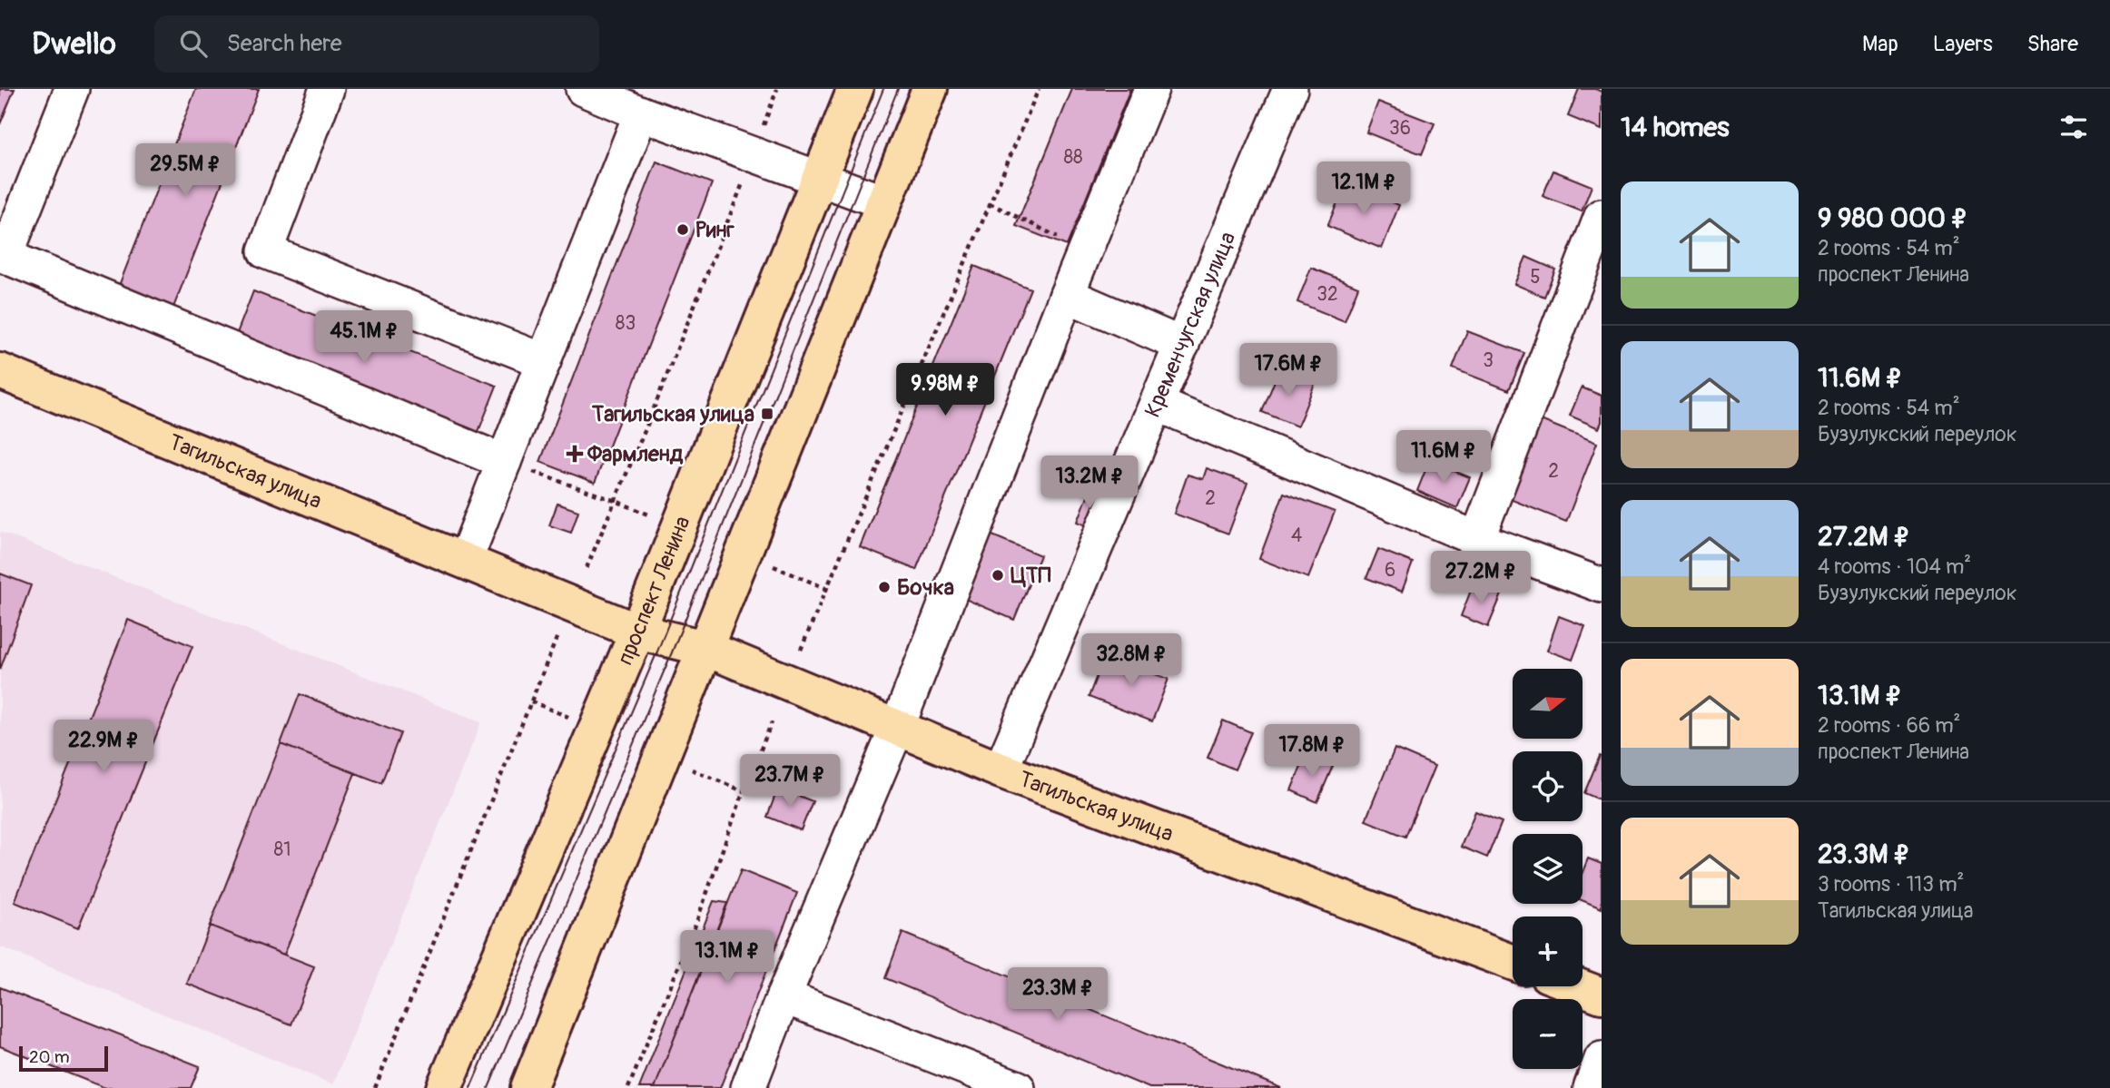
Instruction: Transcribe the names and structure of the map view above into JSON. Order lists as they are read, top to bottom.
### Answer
{
  "streets": {
    "main road": ["Тагильская улица", "проспект Ленина"],
    "street": ["Кременчугская улица"]
  },
  "crossings": [
    ["Кременчугская улица", "Тагильская улица"],
    ["Тагильская улица", "проспект Ленина"]
  ],
  "places": {
    "other": ["Ринг", "ЦТП", "Бочка"],
    "transit": ["Тагильская улица"],
    "health": ["Фармленд"]
  },
  "house_numbers": [
    "36",
    "88",
    "5",
    "32",
    "83",
    "3",
    "2",
    "2",
    "4",
    "6",
    "81"
  ],
  "scale_bar": "20 m",
  "north": "right",
  "page": {
    "header": "Dwello",
    "search": "Search here",
    "nav": ["Map", "Layers", "Share"],
    "heading": "14 homes",
    "price": [
      "29.5M ₽",
      "12.1M ₽",
      "45.1M ₽",
      "17.6M ₽",
      "9.98M ₽",
      "11.6M ₽",
      "13.2M ₽",
      "27.2M ₽",
      "32.8M ₽",
      "22.9M ₽",
      "17.8M ₽",
      "23.7M ₽",
      "13.1M ₽",
      "23.3M ₽"
    ],
    "list": [
      {
        "name": "9 980 000 ₽",
        "note": "2 rooms · 54 m² · проспект Ленина"
      },
      {
        "name": "11.6M ₽",
        "note": "2 rooms · 54 m² · Бузулукский переулок"
      },
      {
        "name": "27.2M ₽",
        "note": "4 rooms · 104 m² · Бузулукский переулок"
      },
      {
        "name": "13.1M ₽",
        "note": "2 rooms · 66 m² · проспект Ленина"
      },
      {
        "name": "23.3M ₽",
        "note": "3 rooms · 113 m² · Тагильская улица"
      }
    ],
    "map_buttons": ["+", "−"],
    "scale": "20 m"
  }
}
